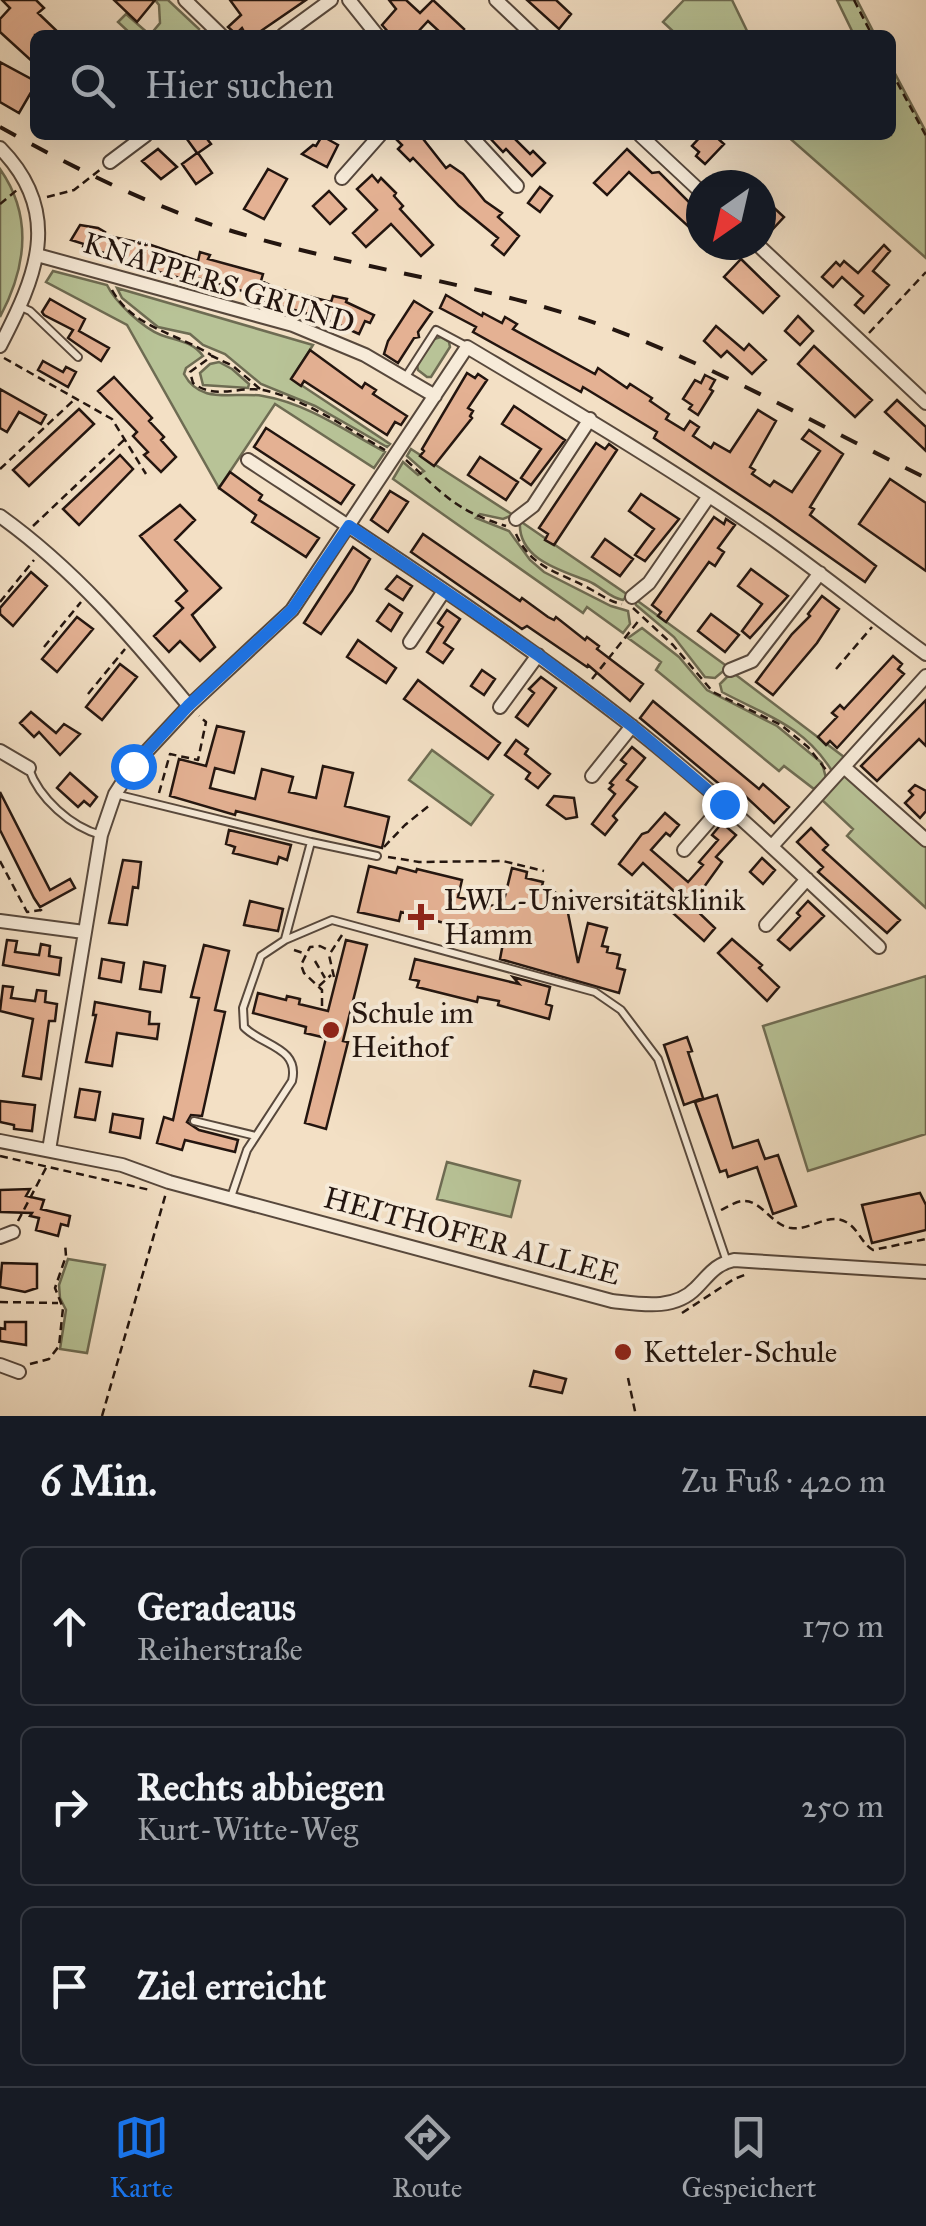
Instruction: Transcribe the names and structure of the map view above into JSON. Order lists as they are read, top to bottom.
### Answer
{
  "streets": {
    "street": ["KNÄPPERS GRUND", "HEITHOFER ALLEE"]
  },
  "places": {
    "health": ["LWL-Universitätsklinik Hamm"],
    "other": ["Schule im Heithof", "Ketteler-Schule"]
  },
  "north": "bottom left",
  "page": {
    "search": "Hier suchen",
    "heading": ["6 Min.", "Zu Fuß · 420 m"],
    "list": [
      ["Geradeaus", "Reiherstraße", "170 m"],
      ["Rechts abbiegen", "Kurt-Witte-Weg", "250 m"],
      "Ziel erreicht"
    ],
    "nav": ["Karte", "Route", "Gespeichert"]
  }
}
